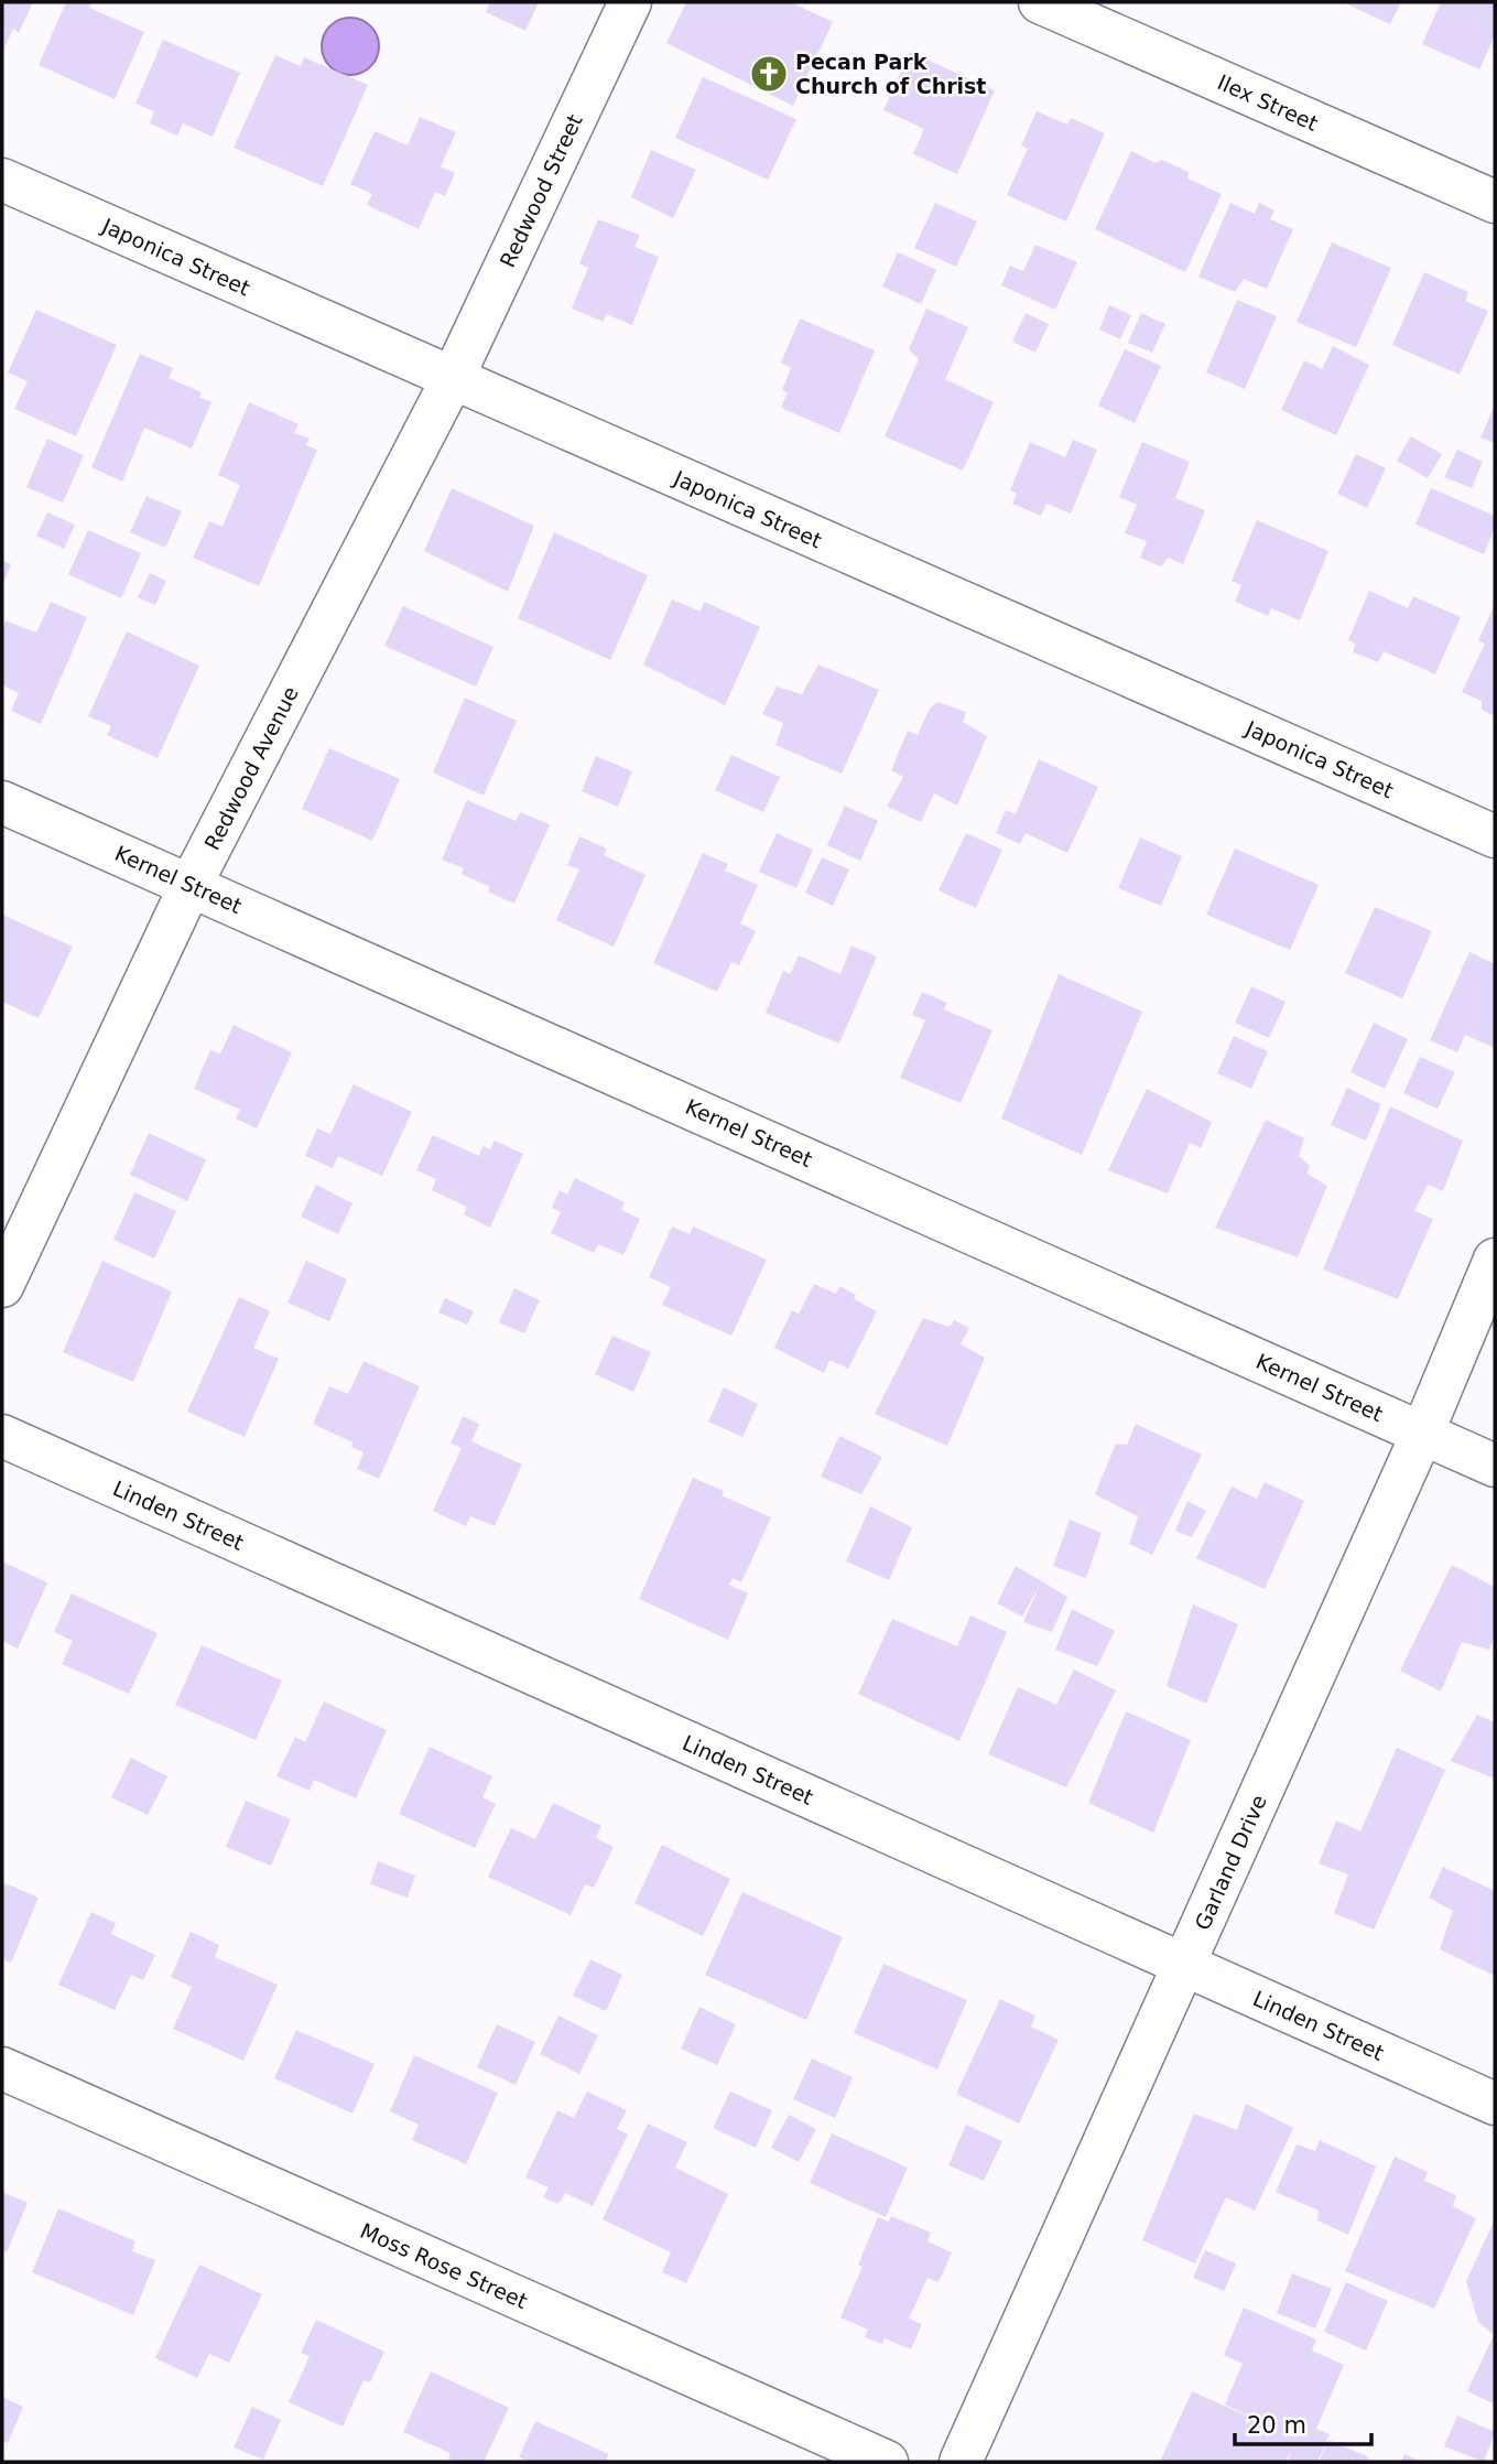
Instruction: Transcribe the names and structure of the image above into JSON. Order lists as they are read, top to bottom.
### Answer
{
  "streets": {
    "street": [
      "Ilex Street",
      "Redwood Street",
      "Japonica Street",
      "Redwood Avenue",
      "Kernel Street",
      "Linden Street",
      "Garland Drive",
      "Moss Rose Street"
    ]
  },
  "crossings": [
    ["Redwood Street", "Japonica Street"],
    ["Redwood Street", "Redwood Avenue"],
    ["Japonica Street", "Redwood Avenue"],
    ["Redwood Avenue", "Kernel Street"],
    ["Kernel Street", "Garland Drive"],
    ["Linden Street", "Garland Drive"]
  ],
  "places": {
    "church": ["Pecan Park Church of Christ"]
  },
  "scale_bar": "20 m"
}
